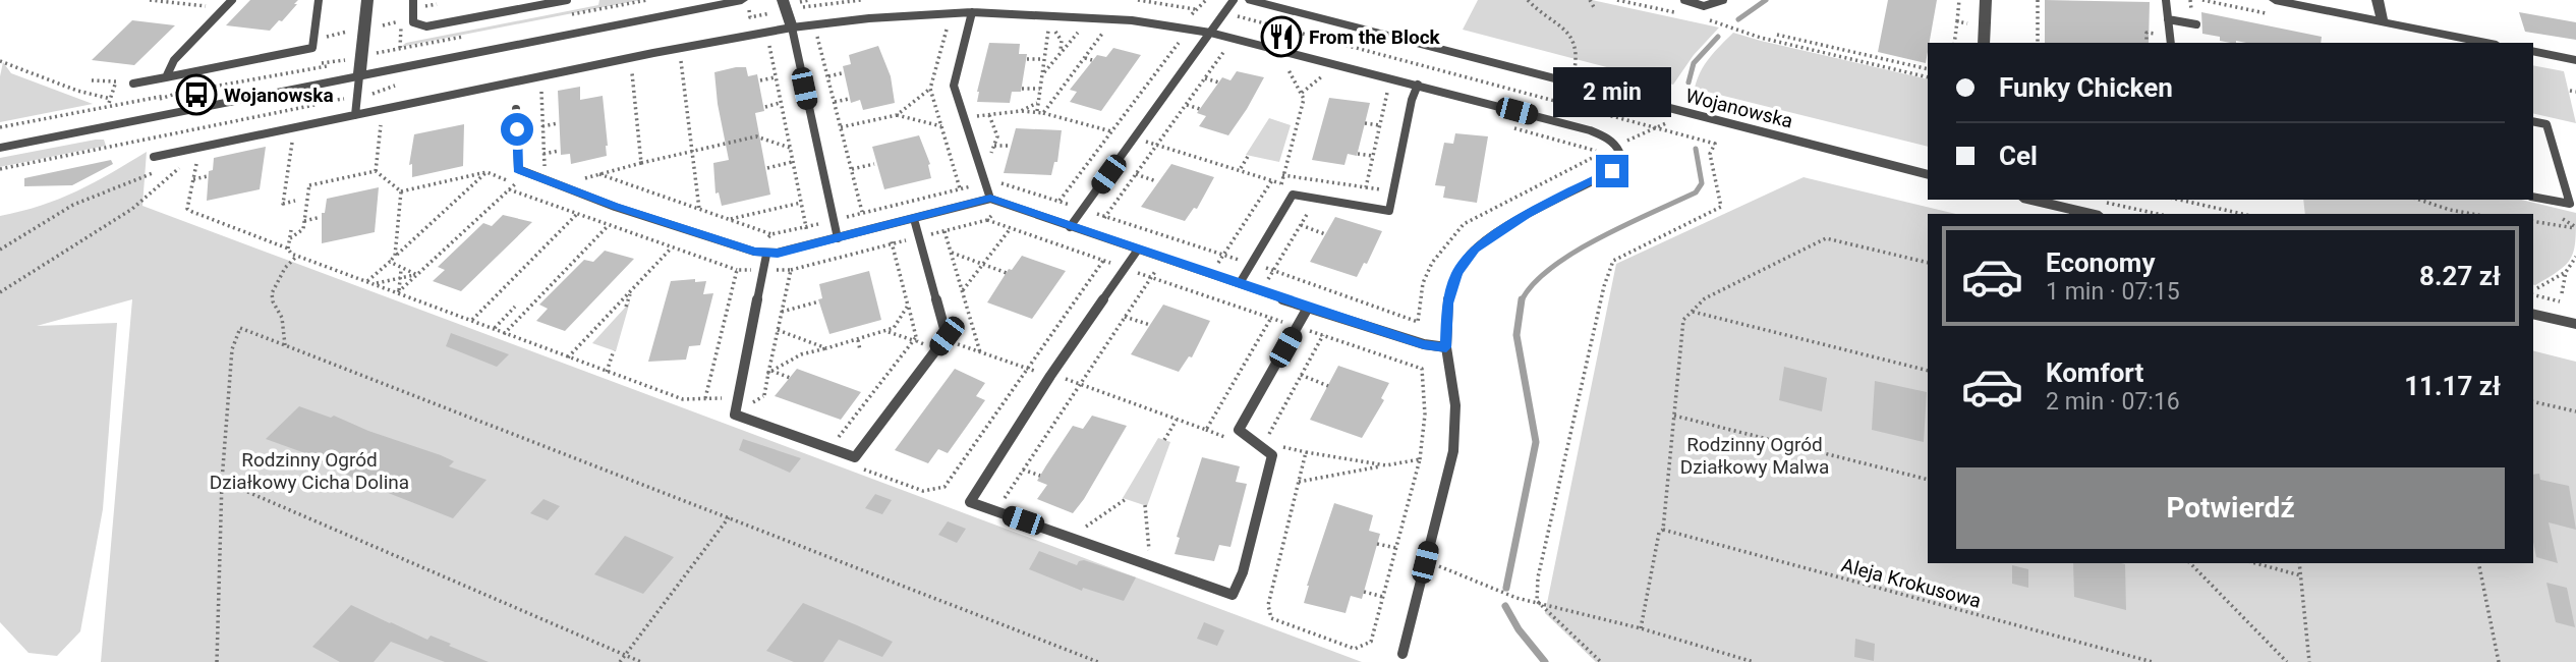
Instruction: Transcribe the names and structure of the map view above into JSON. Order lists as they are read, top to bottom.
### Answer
{
  "streets": {
    "street": ["Wojanowska"],
    "path": ["Aleja Krokusowa"]
  },
  "parks": ["Rodzinny Ogród Działkowy Malwa", "Rodzinny Ogród Działkowy Cicha Dolina"],
  "places": {
    "restaurant": ["From the Block"],
    "bus stop": ["Wojanowska"]
  },
  "page": {
    "banner": ["Funky Chicken", "Cel"],
    "bubble": "2 min",
    "list": [
      {
        "name": "Economy",
        "note": "1 min · 07:15",
        "value": "8.27 zł"
      },
      {
        "name": "Komfort",
        "note": "2 min · 07:16",
        "value": "11.17 zł"
      }
    ],
    "buttons": "Potwierdź"
  }
}
